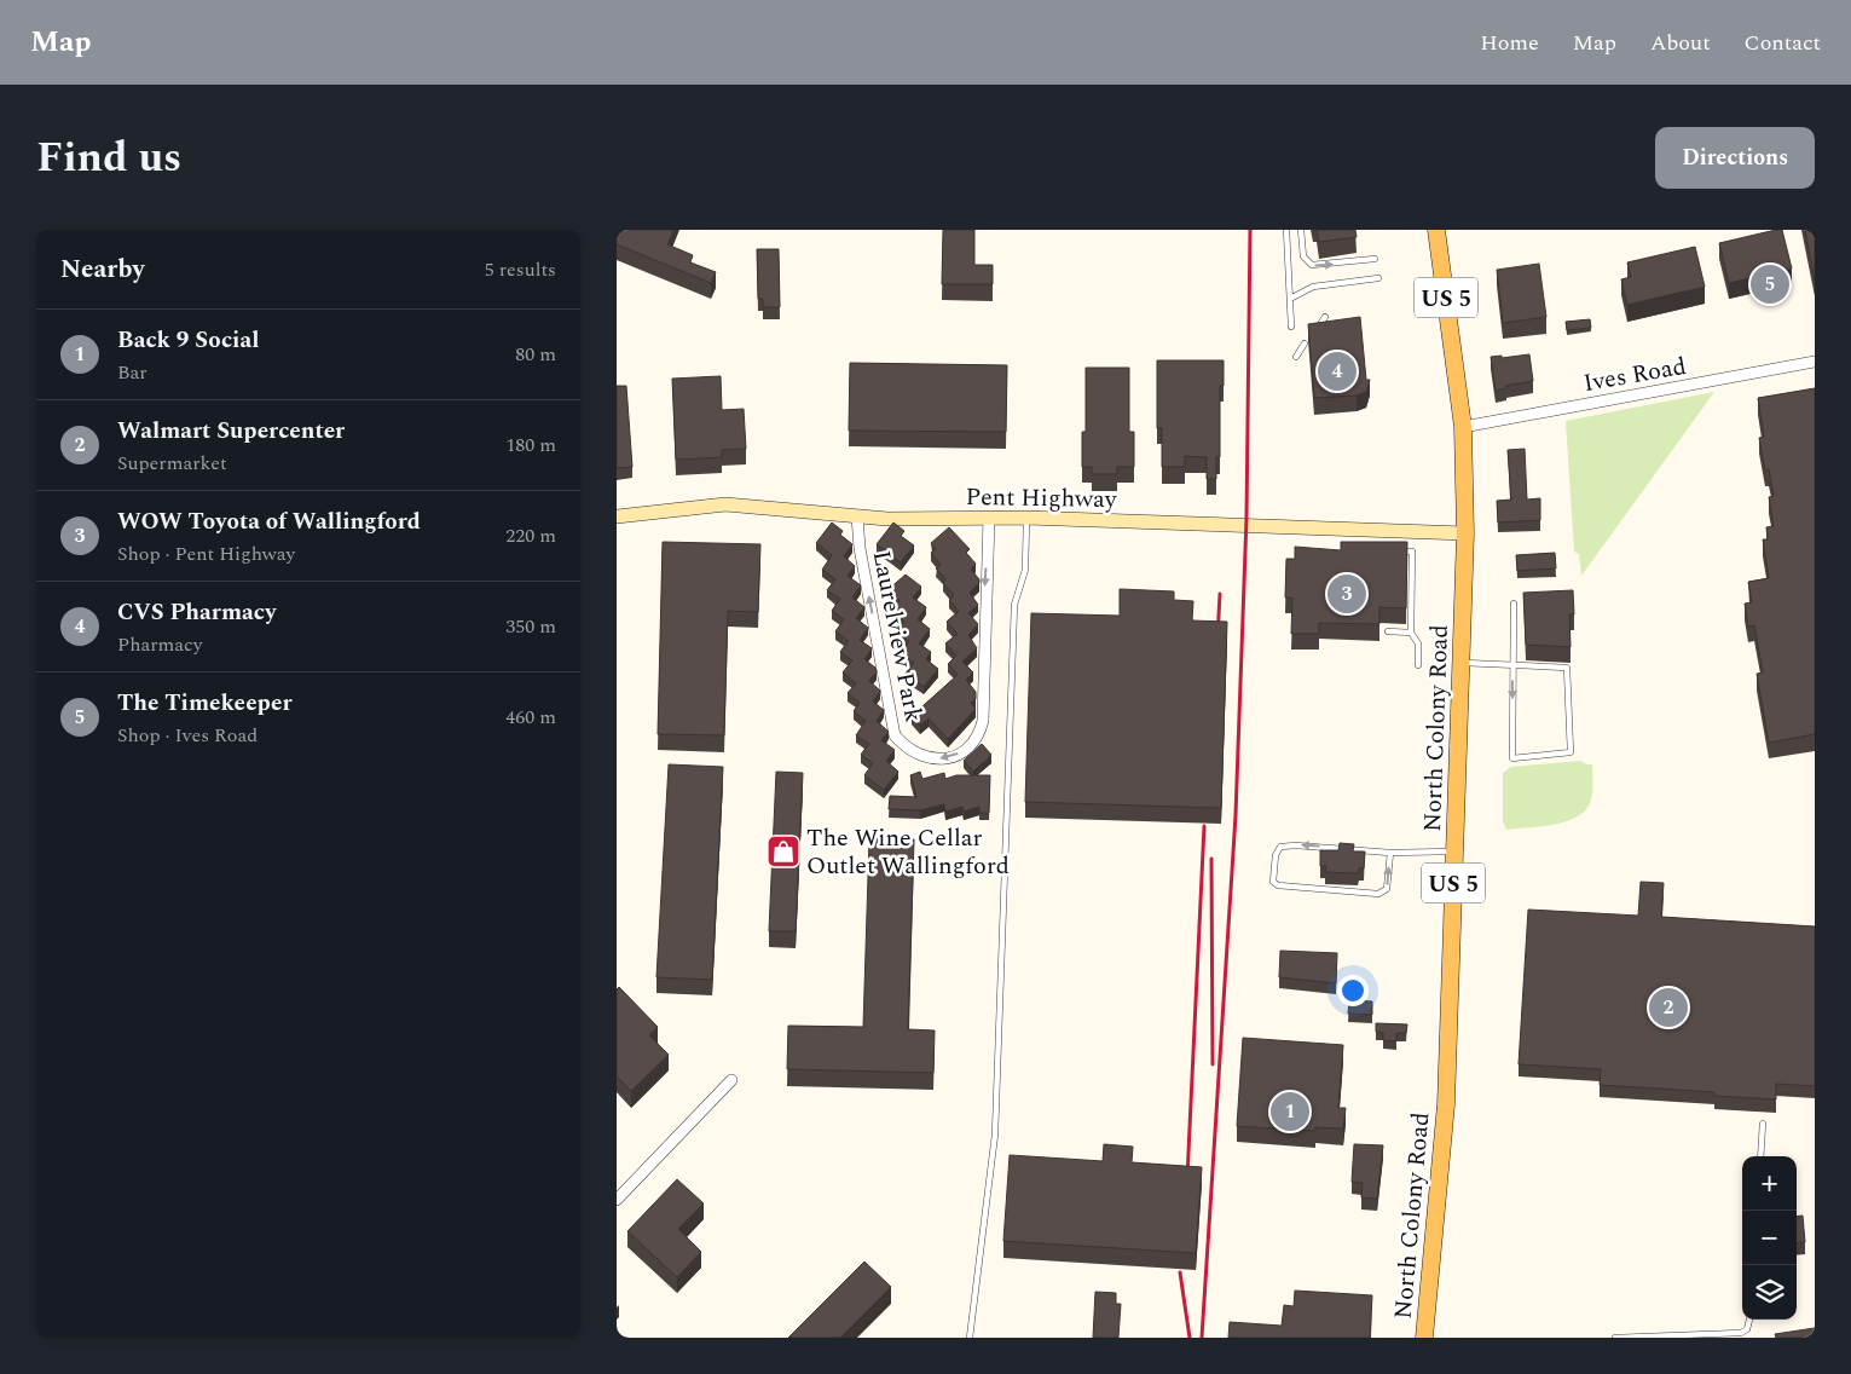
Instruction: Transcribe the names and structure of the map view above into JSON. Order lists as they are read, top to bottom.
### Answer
{
  "streets": {
    "main road": ["US 5", "North Colony Road"],
    "street": ["Ives Road", "Pent Highway", "Laurelview Park"]
  },
  "crossings": [
    ["Ives Road", "North Colony Road"],
    ["Pent Highway", "Laurelview Park"],
    ["Pent Highway", "North Colony Road"]
  ],
  "places": {
    "shop": ["The Wine Cellar Outlet Wallingford"]
  },
  "page": {
    "header": "Map",
    "nav": [
      "Home",
      "Map",
      "About",
      "Contact"
    ],
    "title": "Find us",
    "buttons": "Directions",
    "heading": ["Nearby", "5 results"],
    "pins": [
      "5",
      "4",
      "3",
      "2",
      "1"
    ],
    "list": [
      {
        "mark": "1",
        "name": "Back 9 Social",
        "note": "Bar",
        "value": "80 m"
      },
      {
        "mark": "2",
        "name": "Walmart Supercenter",
        "note": "Supermarket",
        "value": "180 m"
      },
      {
        "mark": "3",
        "name": "WOW Toyota of Wallingford",
        "note": "Shop · Pent Highway",
        "value": "220 m"
      },
      {
        "mark": "4",
        "name": "CVS Pharmacy",
        "note": "Pharmacy",
        "value": "350 m"
      },
      {
        "mark": "5",
        "name": "The Timekeeper",
        "note": "Shop · Ives Road",
        "value": "460 m"
      }
    ],
    "map_buttons": ["+", "−"]
  }
}
